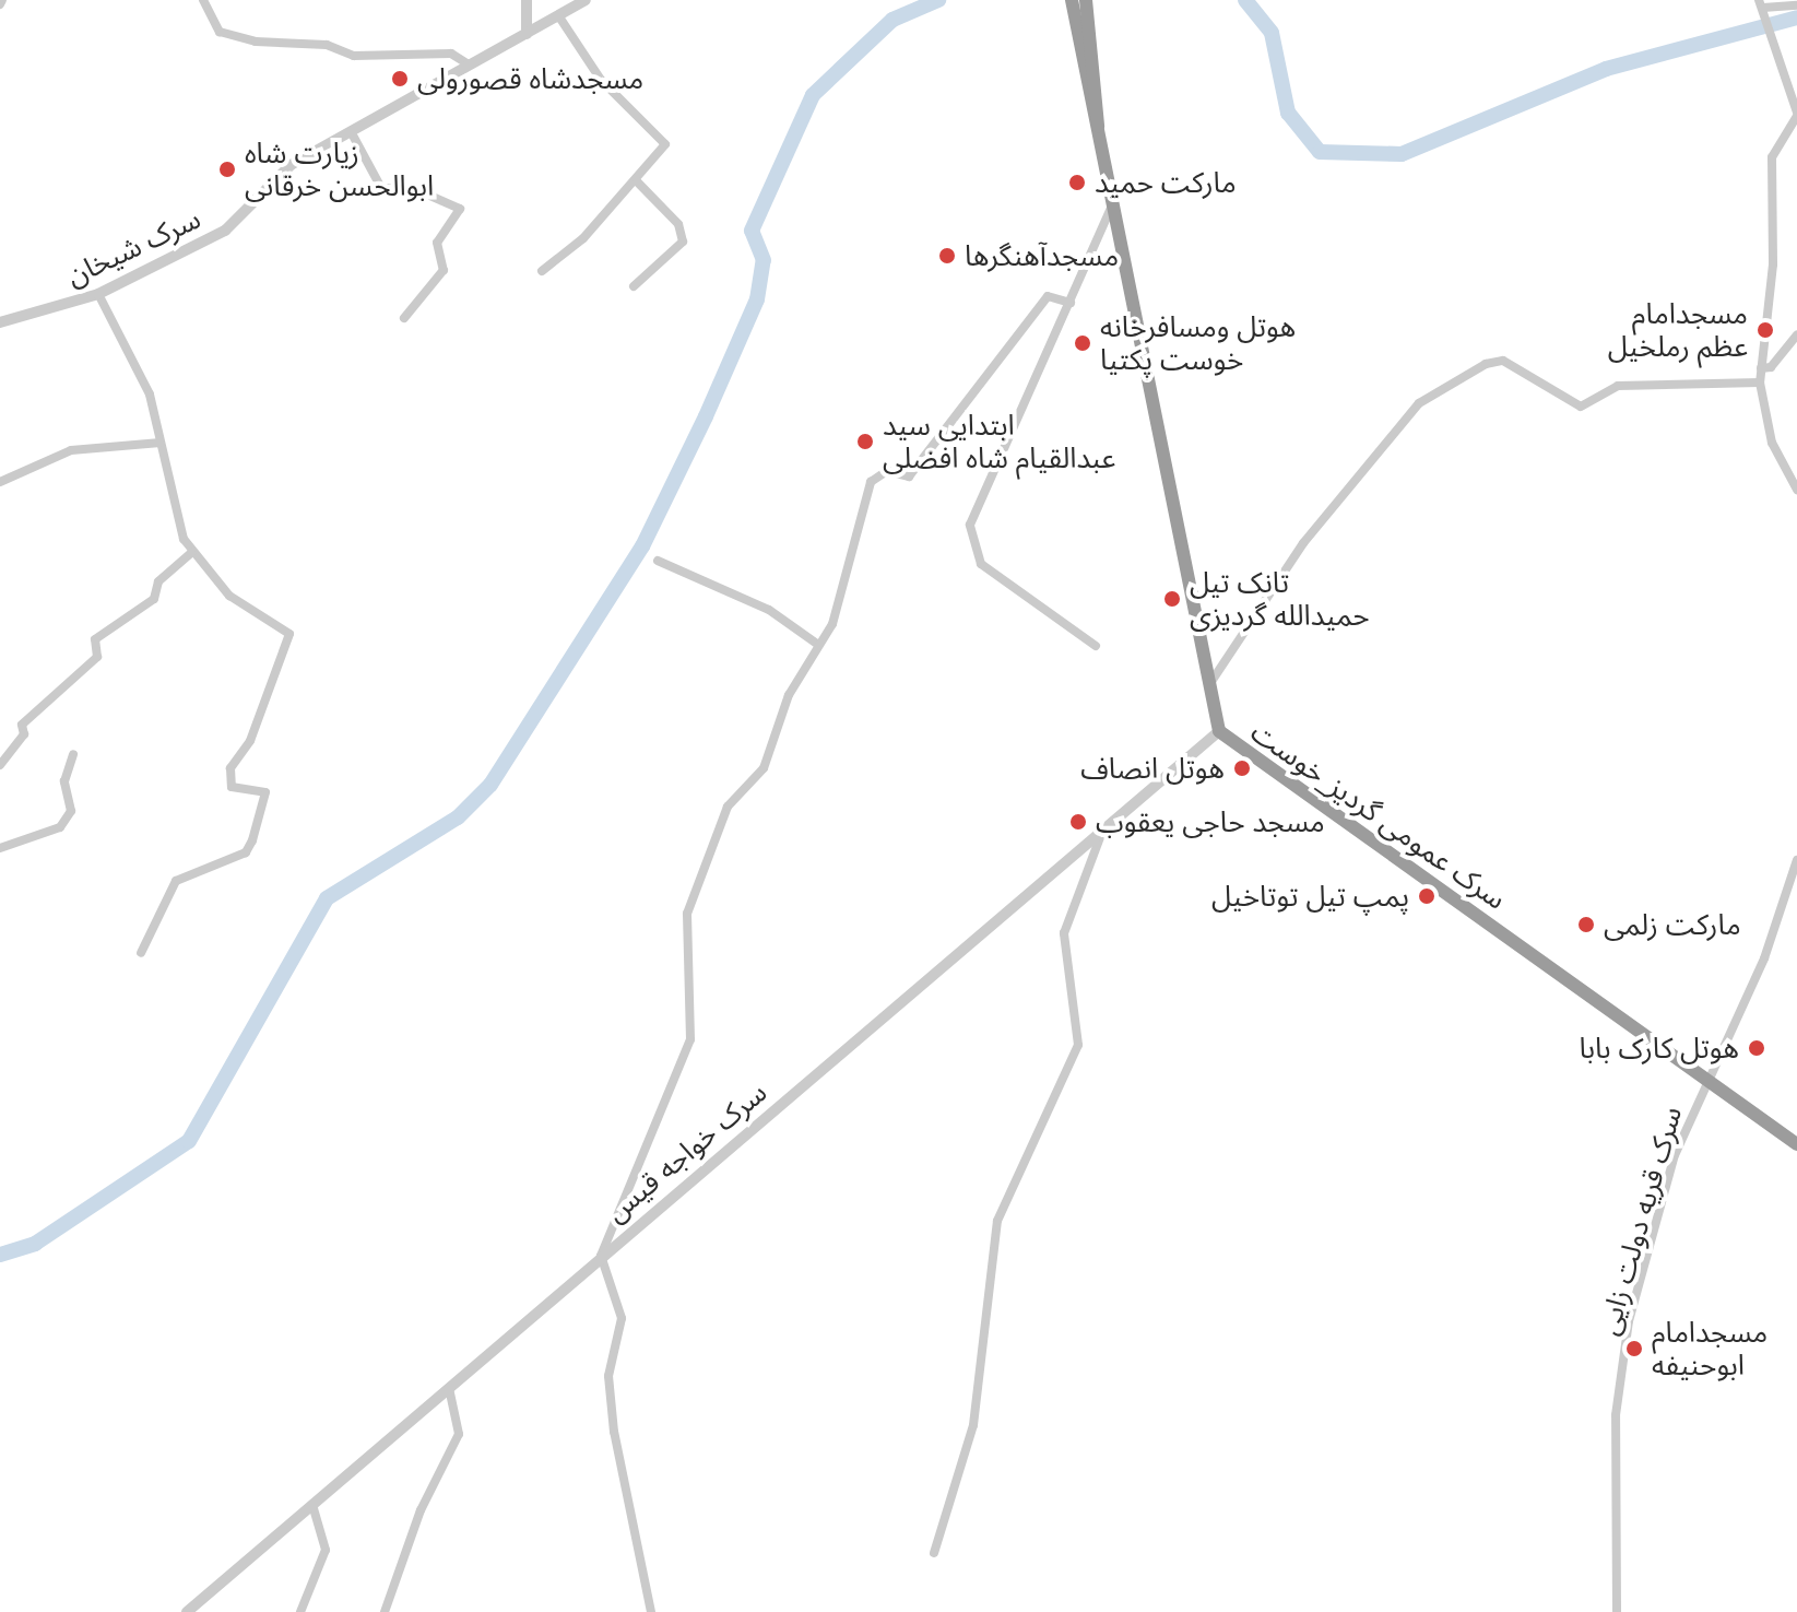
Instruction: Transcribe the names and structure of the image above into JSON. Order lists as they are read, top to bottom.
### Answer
{
  "streets": {
    "highway": ["سرک عمومی گردیز_خوست"],
    "street": ["سرک شیخان", "سرک خواجه قیس", "سرک قریه دولت زایی"]
  },
  "crossings": [
    ["سرک عمومی گردیز_خوست", "سرک خواجه قیس"],
    ["سرک عمومی گردیز_خوست", "سرک قریه دولت زایی"]
  ],
  "places": [
    "مسجدشاه قصورولی",
    "زیارت شاه ابوالحسن خرقانی",
    "مارکت حمید",
    "مسجدآهنگرها",
    "مسجدامام عظم رملخیل",
    "هوتل ومسافرخانه خوست پکتیا",
    "ابتدایی سید عبدالقیام شاه افضلی",
    "تانک تیل حمیدالله گردیزی",
    "هوتل انصاف",
    "مسجد حاجی یعقوب",
    "پمپ تیل توتاخیل",
    "مارکت زلمی",
    "هوتل کارک بابا",
    "مسجدامام ابوحنیفه"
  ]
}
